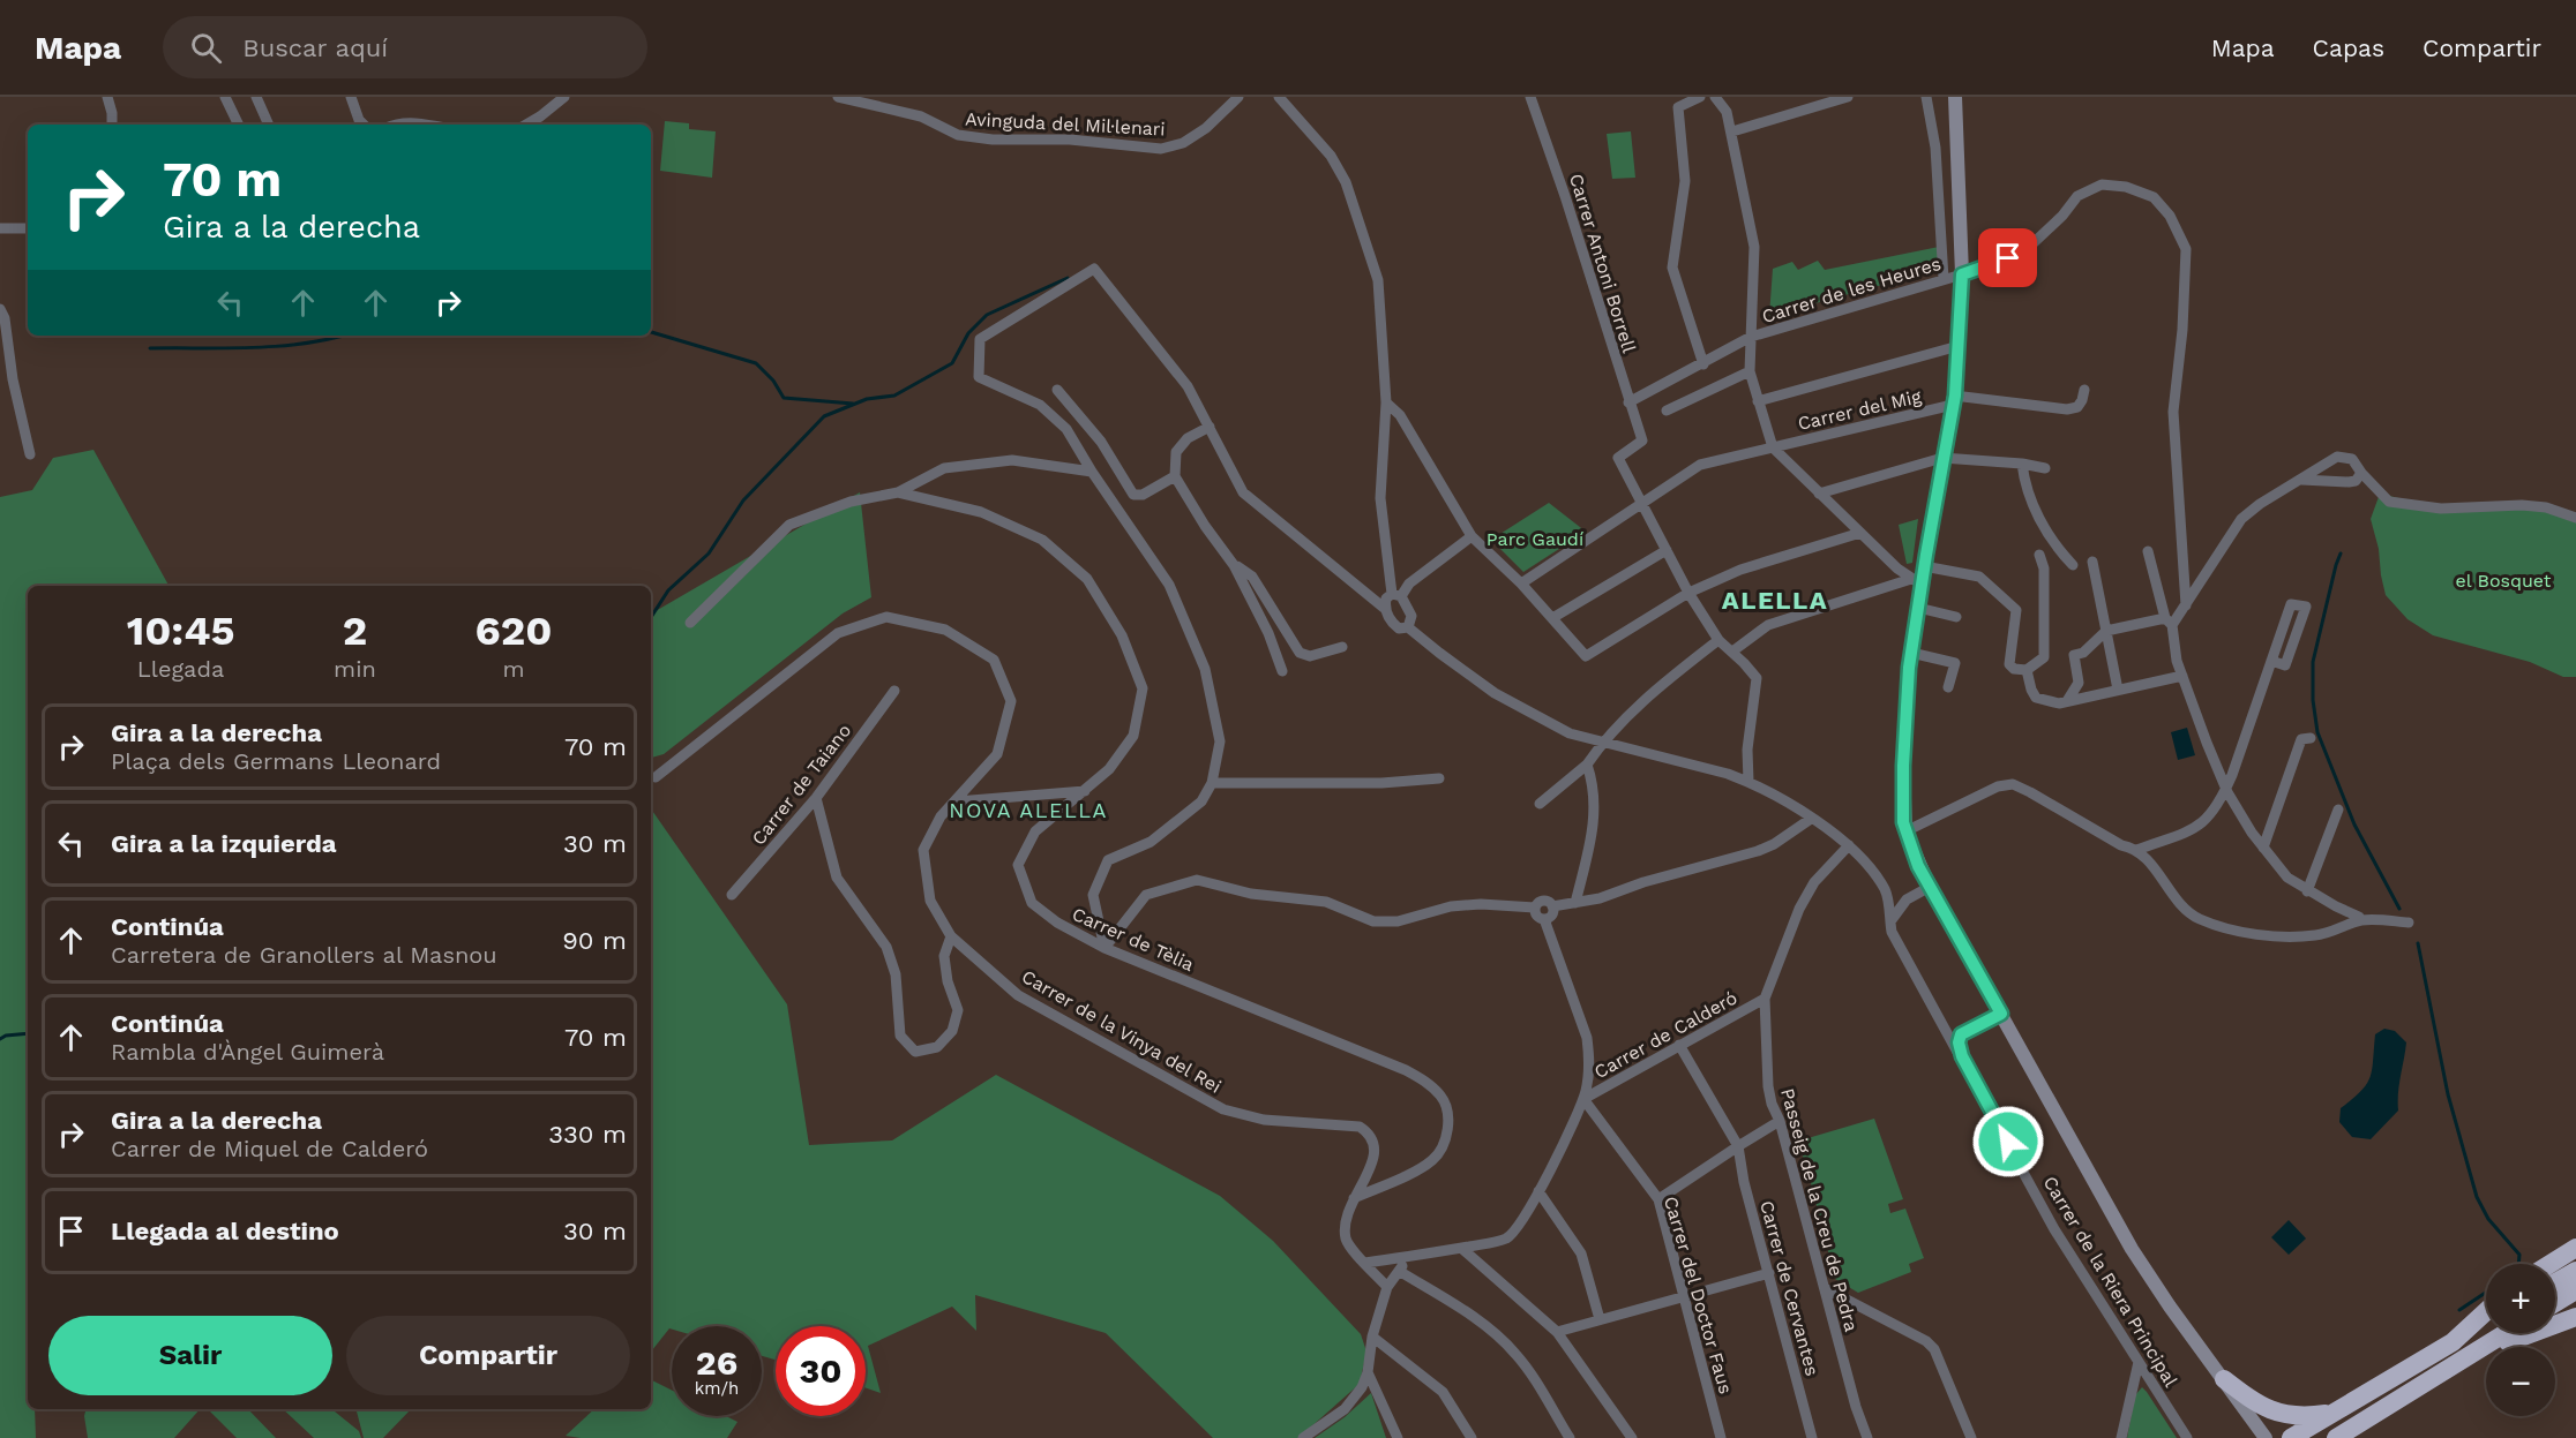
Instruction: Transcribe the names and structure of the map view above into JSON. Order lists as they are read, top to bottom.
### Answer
{
  "streets": {
    "street": [
      "Avinguda del Mil·lenari",
      "Carrer Antoni Borrell",
      "Carrer de les Heures",
      "Carrer del Mig",
      "Carrer de Taiano",
      "Carrer de Tèlia",
      "Carrer de la Vinya del Rei",
      "Carrer de Calderó",
      "Passeig de la Creu de Pedra",
      "Carrer de la Riera Principal",
      "Carrer de Cervantes",
      "Carrer del Doctor Faus"
    ]
  },
  "crossings": [
    ["Carrer Antoni Borrell", "Carrer de les Heures"],
    ["Carrer Antoni Borrell", "Carrer del Mig"],
    ["Carrer de Tèlia", "Carrer de la Vinya del Rei"],
    ["Carrer de Calderó", "Passeig de la Creu de Pedra"],
    ["Carrer de Calderó", "Carrer del Doctor Faus"]
  ],
  "districts": ["ALELLA", "NOVA ALELLA"],
  "parks": ["Parc Gaudí", "el Bosquet"],
  "page": {
    "header": "Mapa",
    "search": "Buscar aquí",
    "nav": ["Mapa", "Capas", "Compartir"],
    "turn": ["70 m", "Gira a la derecha"],
    "eta": [
      "10:45",
      "Llegada",
      "2",
      "min",
      "620",
      "m"
    ],
    "list": [
      {
        "name": "Gira a la derecha",
        "note": "Plaça dels Germans Lleonard",
        "value": "70 m"
      },
      {
        "name": "Gira a la izquierda",
        "value": "30 m"
      },
      {
        "name": "Continúa",
        "note": "Carretera de Granollers al Masnou",
        "value": "90 m"
      },
      {
        "name": "Continúa",
        "note": "Rambla d'Àngel Guimerà",
        "value": "70 m"
      },
      {
        "name": "Gira a la derecha",
        "note": "Carrer de Miquel de Calderó",
        "value": "330 m"
      },
      {
        "name": "Llegada al destino",
        "value": "30 m"
      }
    ],
    "map_buttons": ["+", "−"],
    "buttons": ["Salir", "Compartir"],
    "speed": "26 km/h",
    "limit": "30"
  }
}
